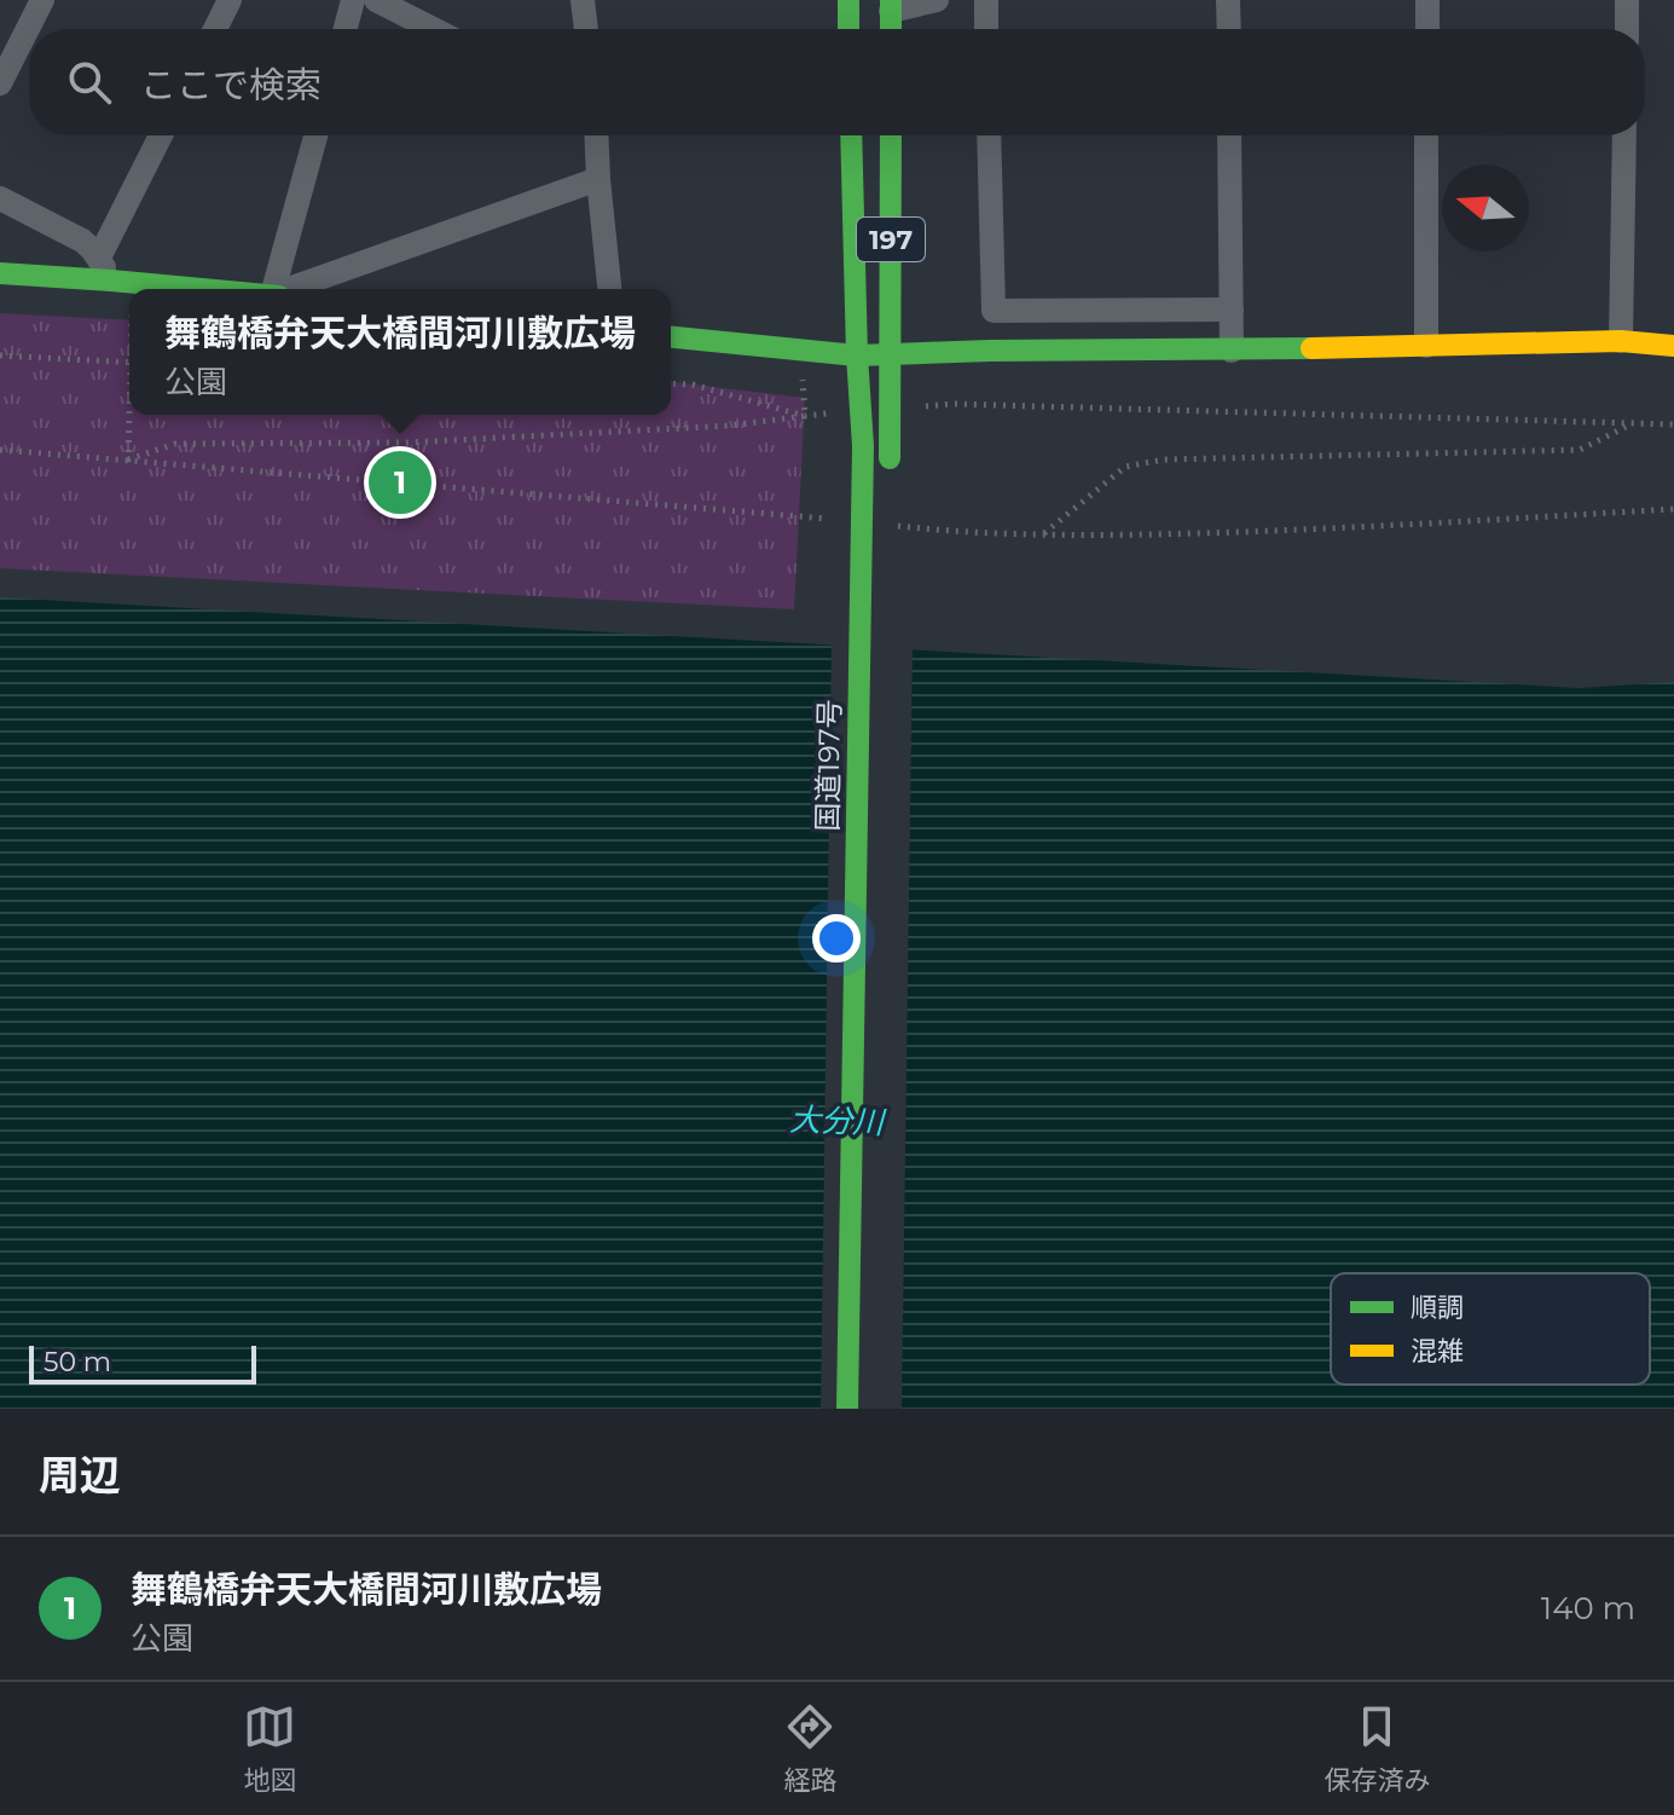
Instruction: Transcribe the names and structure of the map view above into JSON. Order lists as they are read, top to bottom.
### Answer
{
  "streets": {
    "main road": ["197", "国道197号"]
  },
  "water": ["大分川"],
  "legend": ["順調", "混雑"],
  "scale_bar": "50 m",
  "north": "left",
  "page": {
    "search": "ここで検索",
    "popup": ["舞鶴橋弁天大橋間河川敷広場", "公園"],
    "pins": "1",
    "scale": "50 m",
    "heading": "周辺",
    "list": [
      {
        "mark": "1",
        "name": "舞鶴橋弁天大橋間河川敷広場",
        "note": "公園",
        "value": "140 m"
      }
    ],
    "nav": ["地図", "経路", "保存済み"]
  }
}
